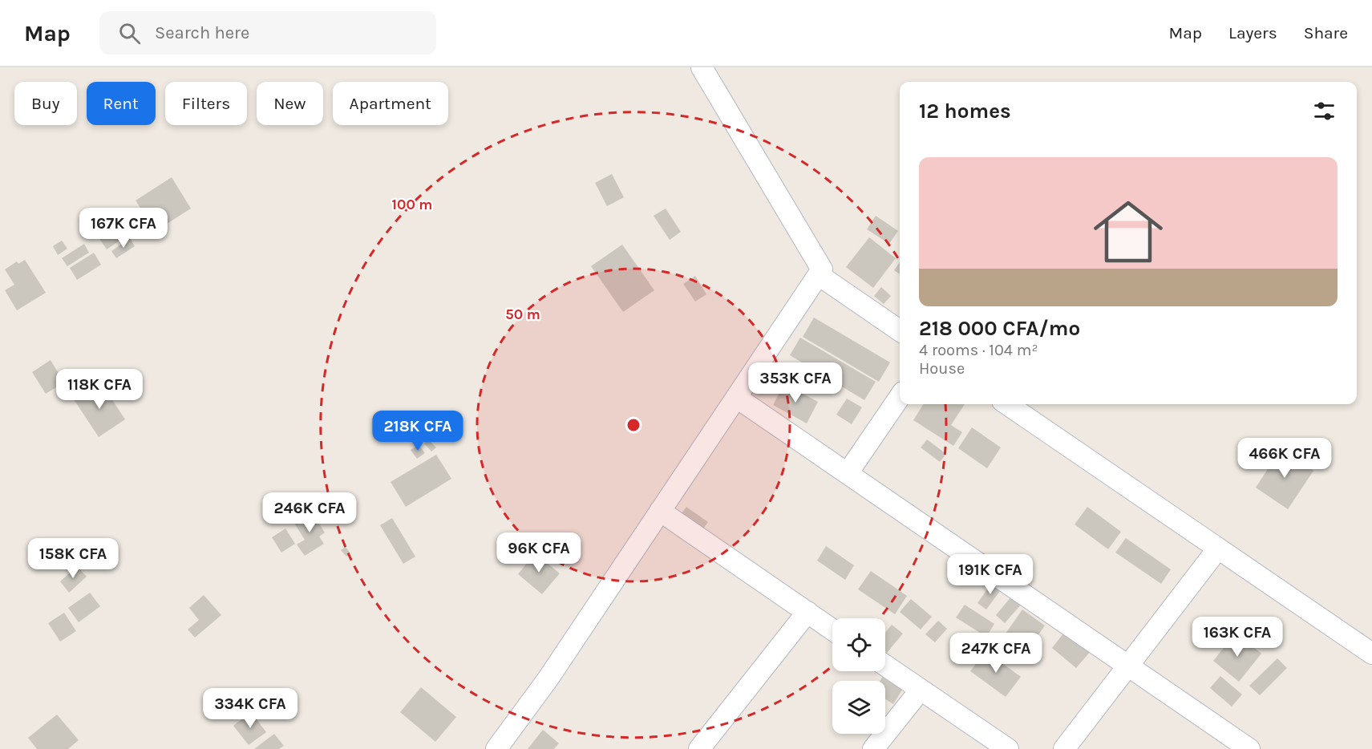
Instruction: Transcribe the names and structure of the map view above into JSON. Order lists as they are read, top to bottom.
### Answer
{
  "page": {
    "header": "Map",
    "search": "Search here",
    "nav": ["Map", "Layers", "Share"],
    "chip": [
      "Buy",
      "Rent",
      "Filters",
      "New",
      "Apartment"
    ],
    "heading": "12 homes",
    "list": [
      {
        "name": "218 000 CFA/mo",
        "note": "4 rooms · 104 m² · House"
      }
    ],
    "price": [
      "167K CFA",
      "353K CFA",
      "118K CFA",
      "218K CFA",
      "466K CFA",
      "246K CFA",
      "96K CFA",
      "158K CFA",
      "191K CFA",
      "163K CFA",
      "247K CFA",
      "334K CFA"
    ]
  },
  "rings": ["100 m", "50 m"]
}
